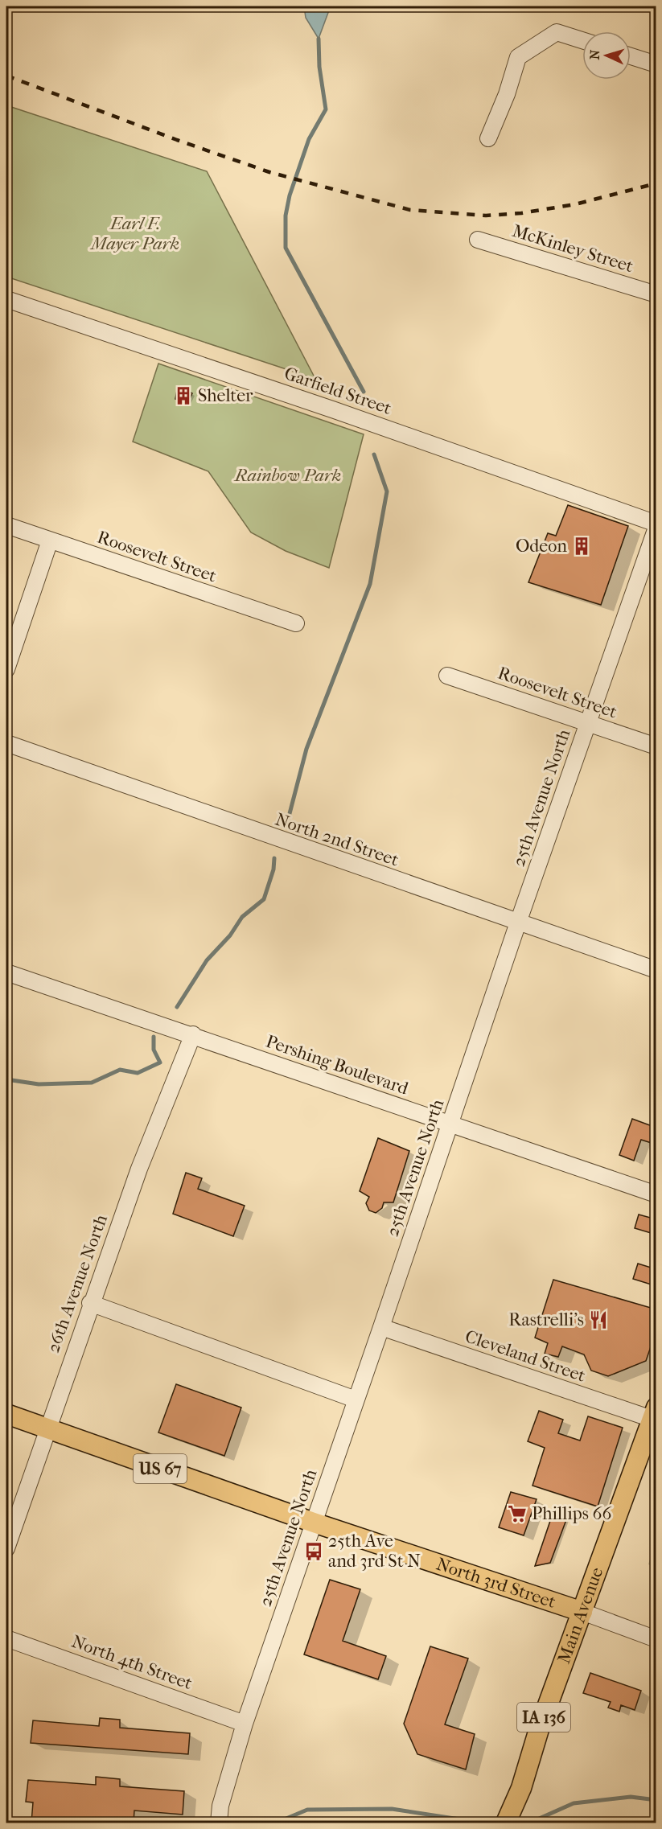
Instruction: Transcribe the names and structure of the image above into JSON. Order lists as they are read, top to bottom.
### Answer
{
  "streets": {
    "main road": [
      "US 67",
      "North 3rd Street",
      "Main Avenue",
      "IA 136"
    ],
    "street": [
      "McKinley Street",
      "Garfield Street",
      "Roosevelt Street",
      "25th Avenue North",
      "North 2nd Street",
      "Pershing Boulevard",
      "26th Avenue North",
      "Cleveland Street",
      "North 4th Street"
    ]
  },
  "crossings": [
    ["Roosevelt Street", "25th Avenue North"],
    ["25th Avenue North", "North 2nd Street"],
    ["25th Avenue North", "Pershing Boulevard"],
    ["25th Avenue North", "Cleveland Street"],
    ["25th Avenue North", "North 3rd Street"],
    ["25th Avenue North", "North 4th Street"],
    ["Pershing Boulevard", "26th Avenue North"],
    ["26th Avenue North", "North 3rd Street"],
    ["Cleveland Street", "Main Avenue"],
    ["North 3rd Street", "Main Avenue"]
  ],
  "parks": ["Earl F. Mayer Park", "Rainbow Park"],
  "places": {
    "building": ["Shelter", "Odeon"],
    "restaurant": ["Rastrelli's"],
    "supermarket": ["Phillips 66"],
    "bus stop": ["25th Ave and 3rd St N"]
  },
  "north": "left"
}
